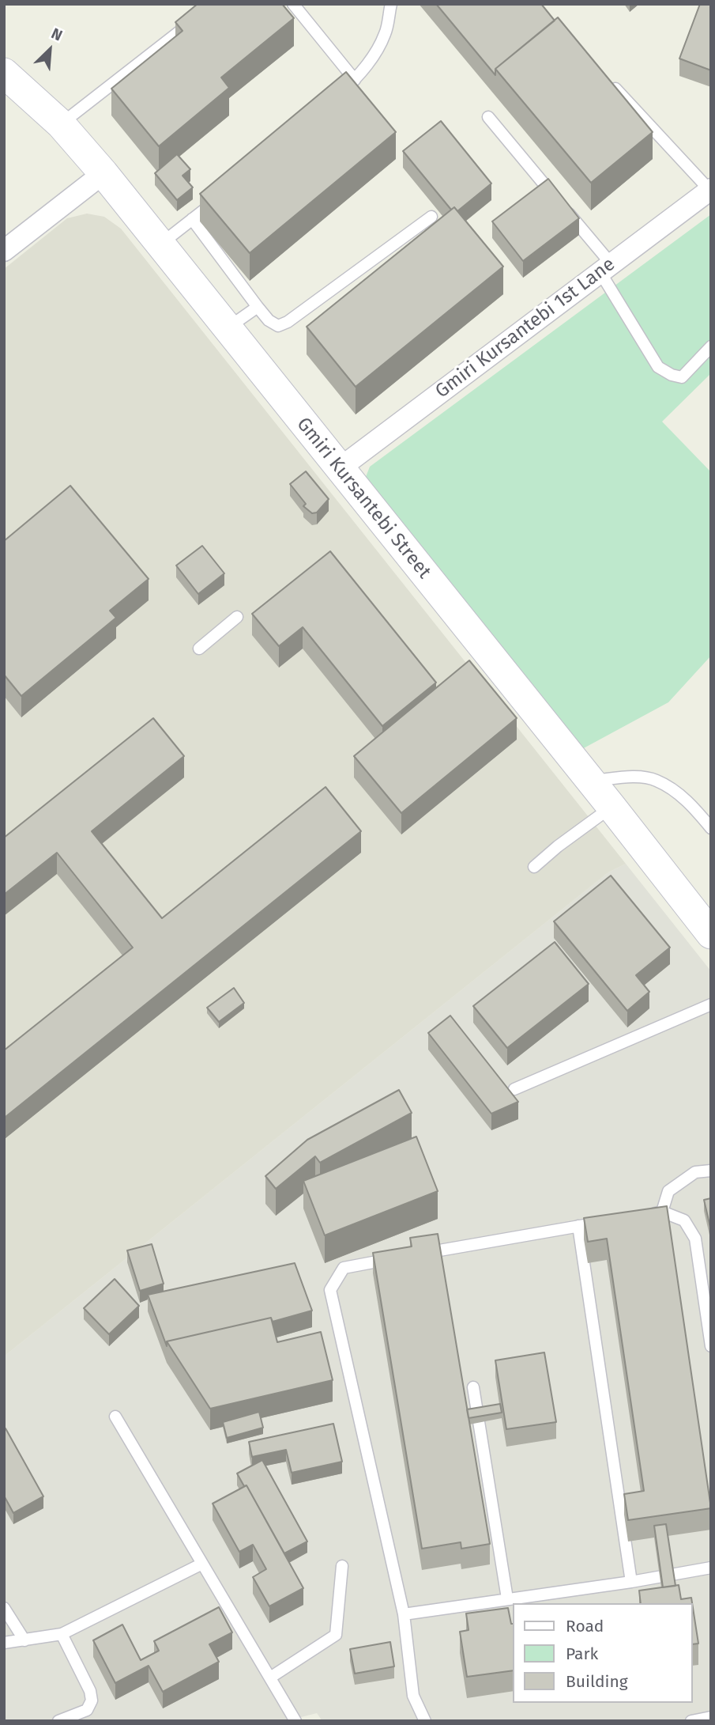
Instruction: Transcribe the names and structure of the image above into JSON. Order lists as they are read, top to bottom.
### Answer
{
  "streets": {
    "street": ["Gmiri Kursantebi 1st Lane", "Gmiri Kursantebi Street"]
  },
  "crossings": [
    ["Gmiri Kursantebi 1st Lane", "Gmiri Kursantebi Street"]
  ],
  "legend": ["Road", "Park", "Building"],
  "north": "top right"
}
